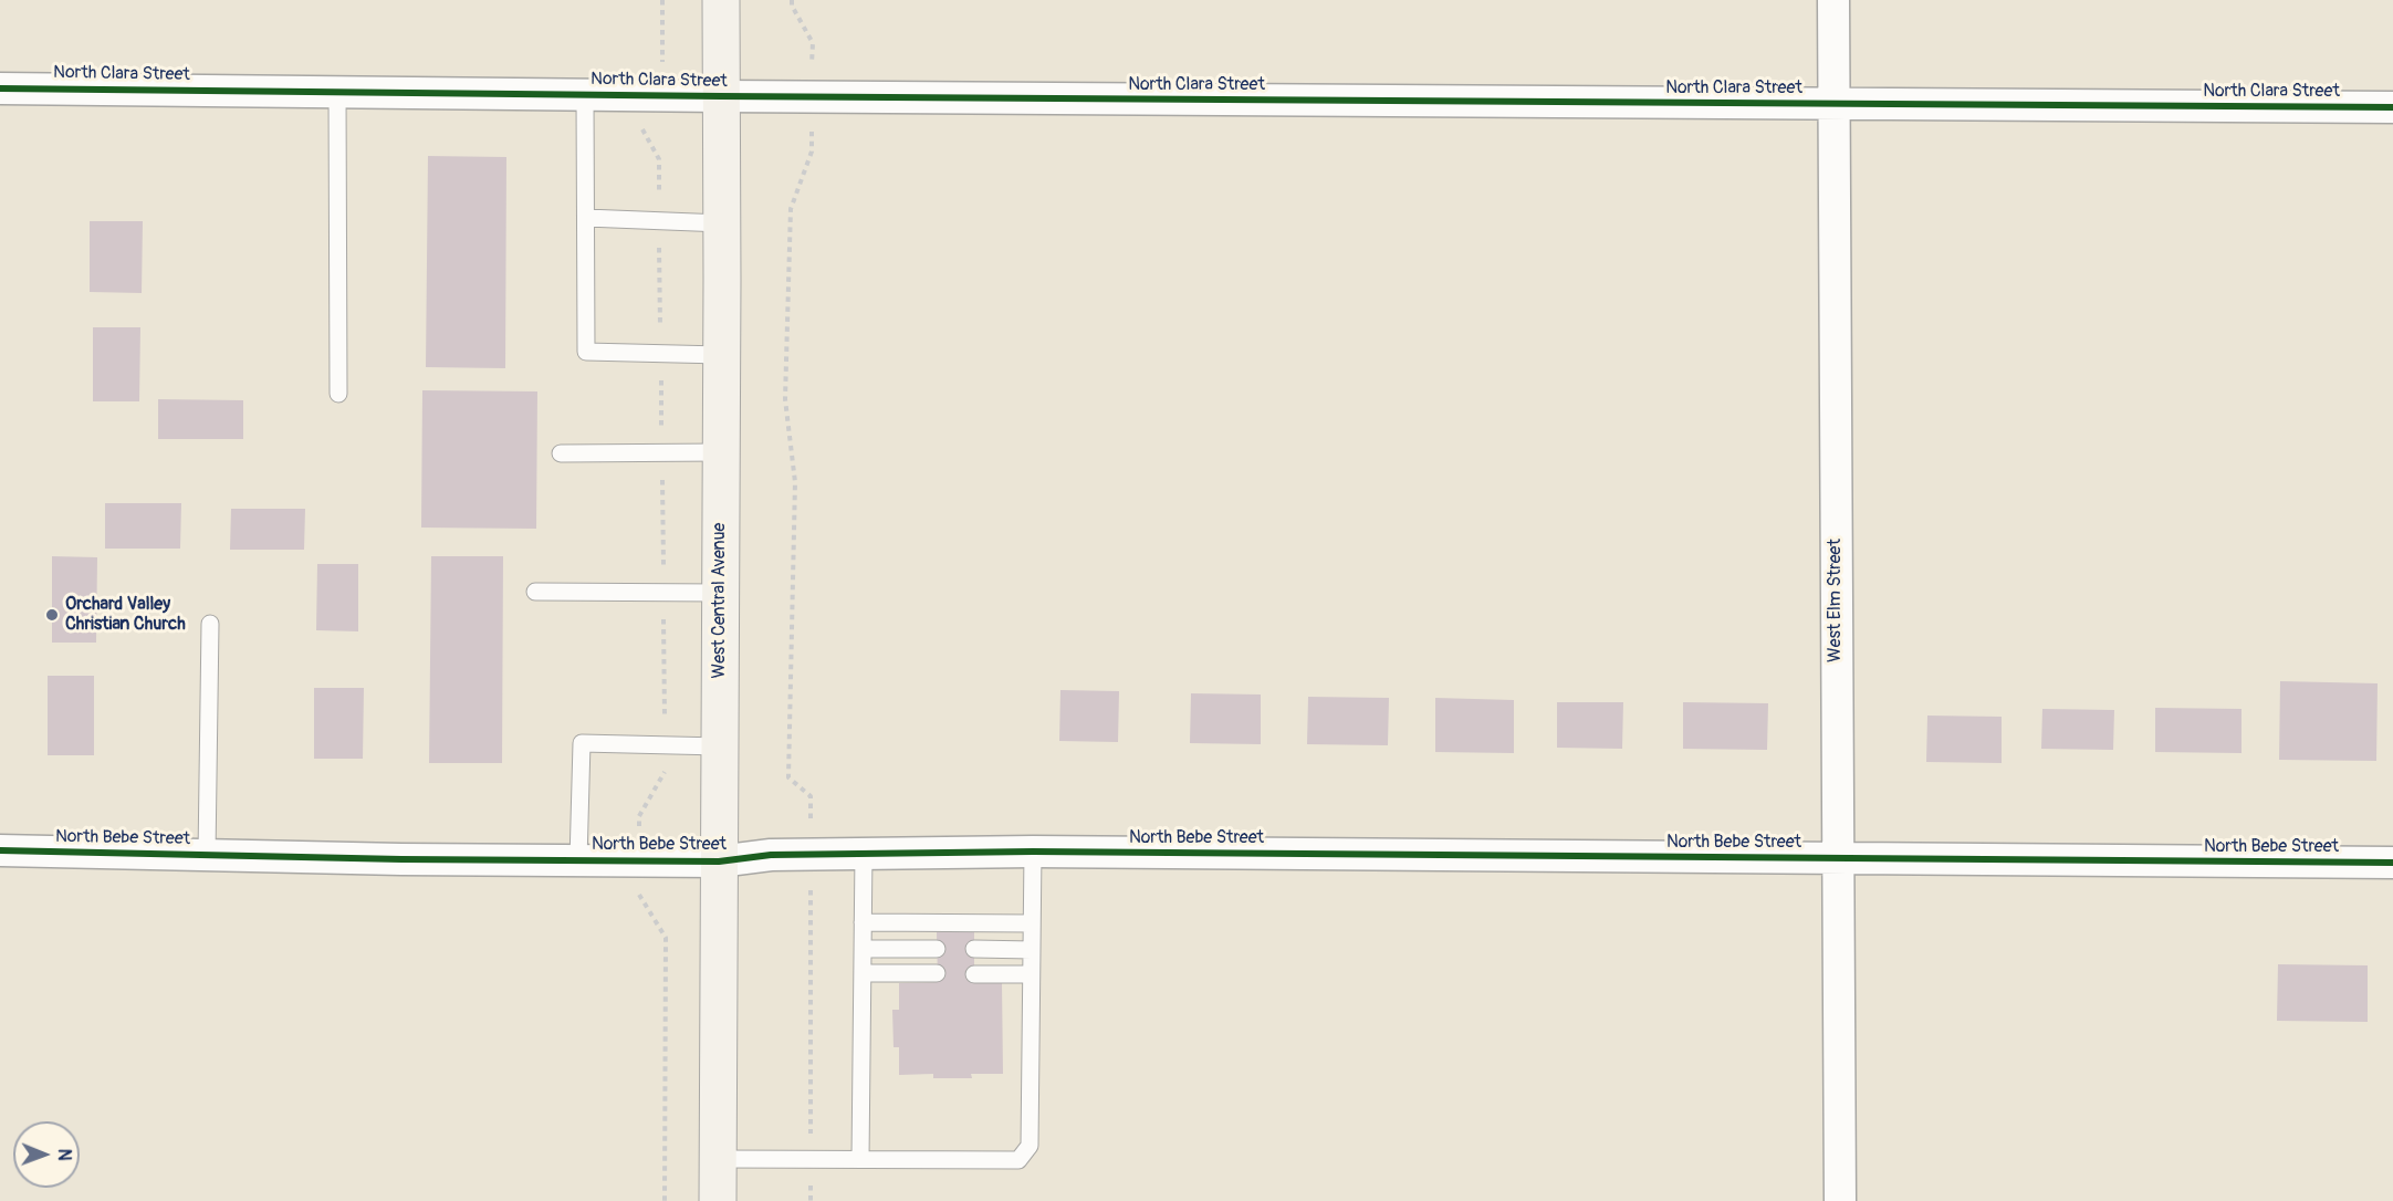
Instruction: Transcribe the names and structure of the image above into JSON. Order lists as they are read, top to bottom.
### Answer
{
  "streets": {
    "main road": ["West Central Avenue"],
    "street": ["North Clara Street", "West Elm Street", "North Bebe Street"]
  },
  "crossings": [
    ["North Clara Street", "West Central Avenue"],
    ["North Clara Street", "West Elm Street"],
    ["West Central Avenue", "North Bebe Street"],
    ["West Elm Street", "North Bebe Street"]
  ],
  "places": ["Orchard Valley Christian Church"],
  "north": "right"
}
